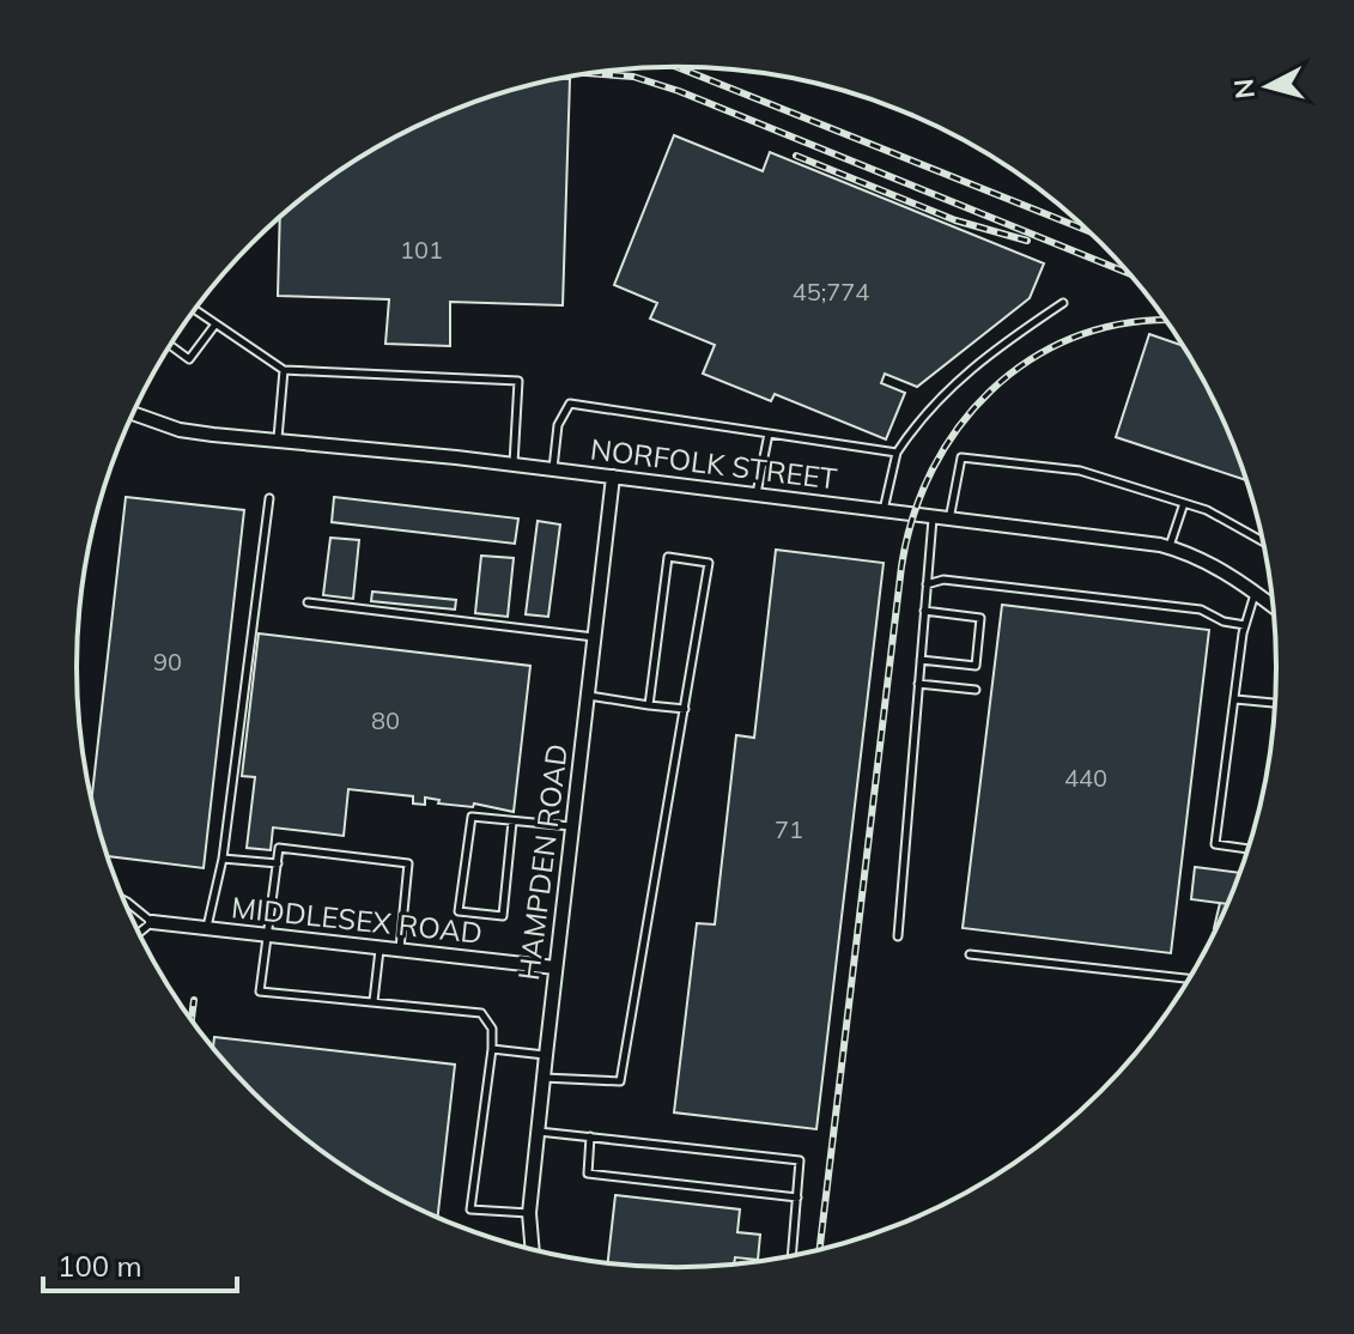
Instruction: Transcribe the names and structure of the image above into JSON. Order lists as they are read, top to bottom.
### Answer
{
  "streets": {
    "street": ["NORFOLK STREET", "HAMPDEN ROAD", "MIDDLESEX ROAD"]
  },
  "crossings": [
    ["NORFOLK STREET", "HAMPDEN ROAD"],
    ["HAMPDEN ROAD", "MIDDLESEX ROAD"]
  ],
  "house_numbers": [
    "101",
    "45;774",
    "90",
    "80",
    "440",
    "71"
  ],
  "scale_bar": "100 m",
  "north": "left"
}
